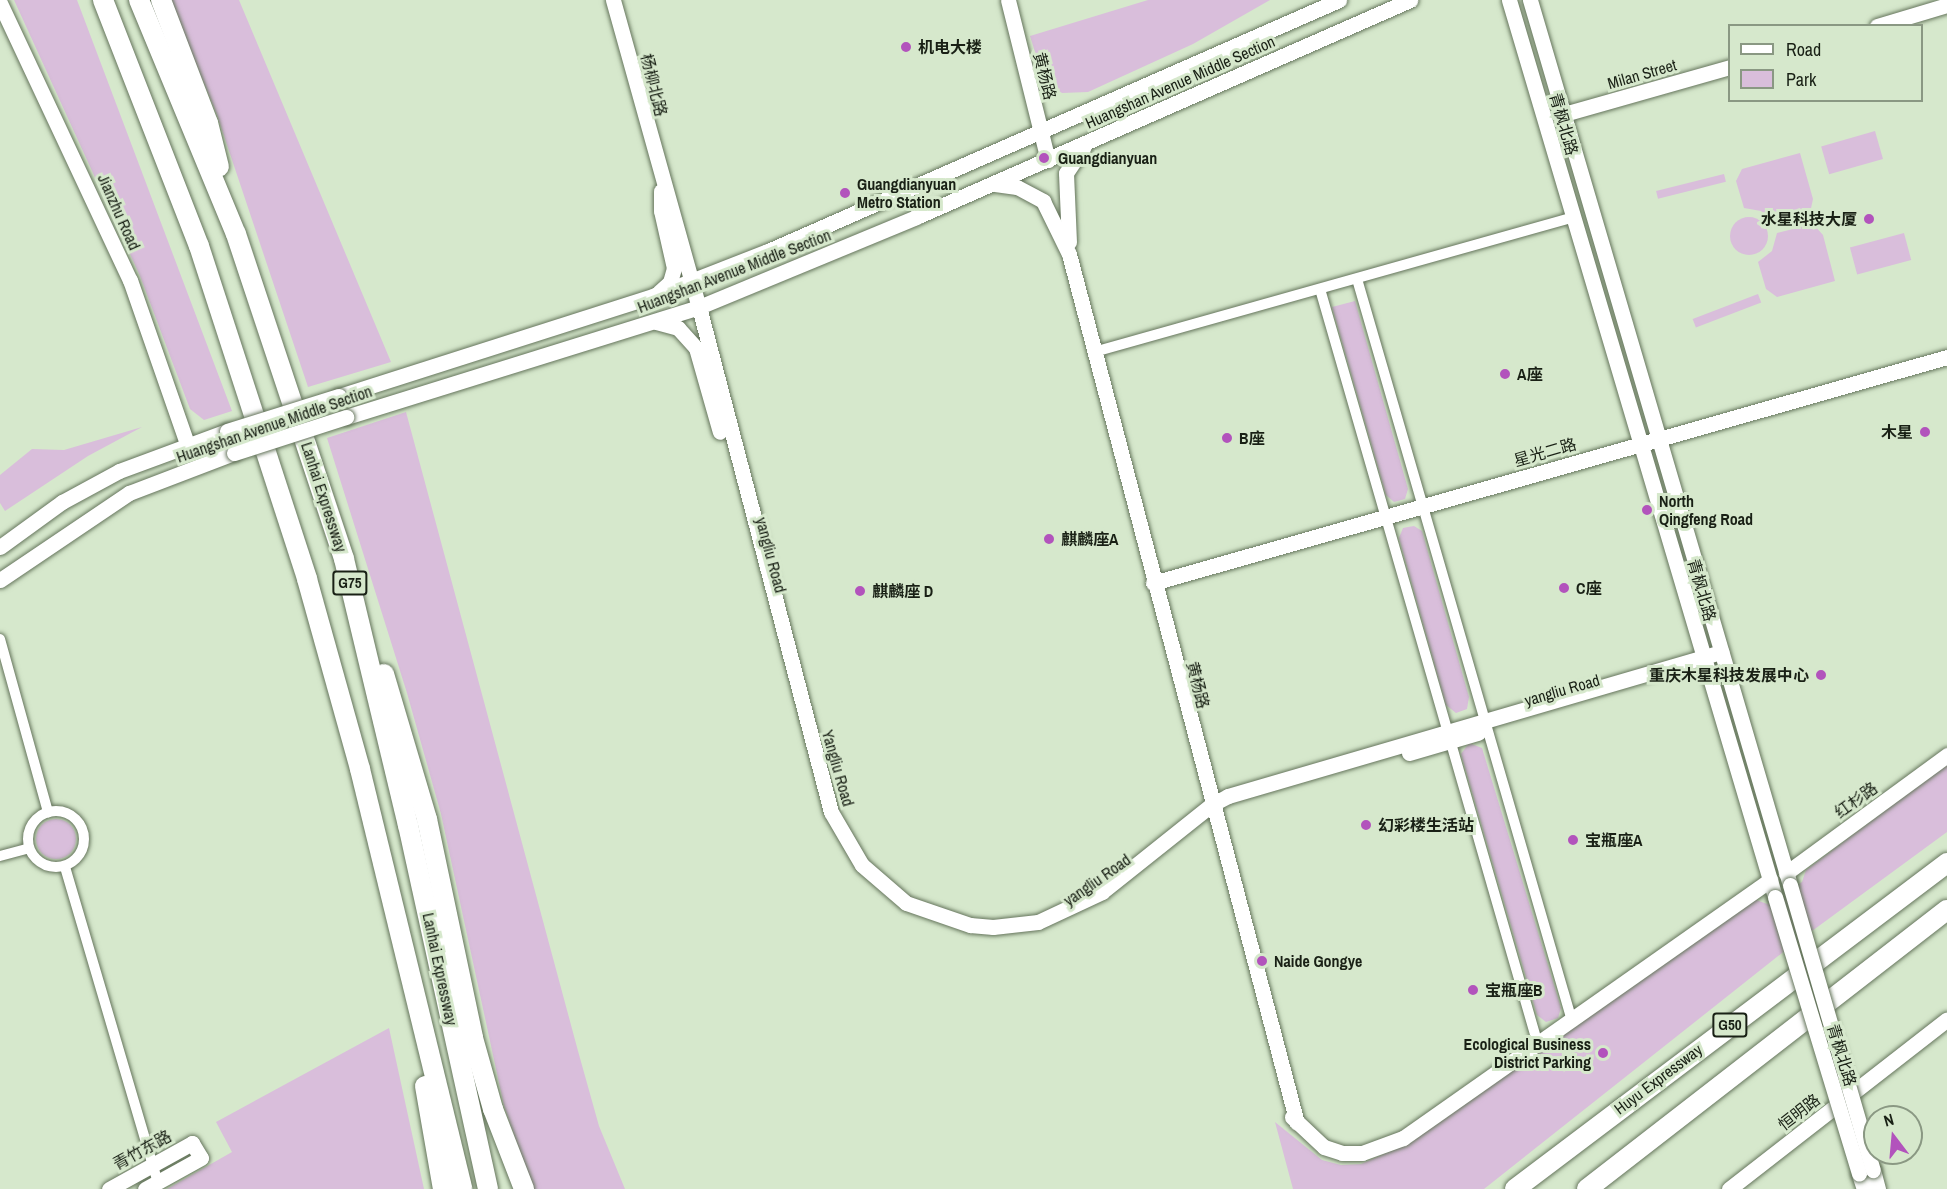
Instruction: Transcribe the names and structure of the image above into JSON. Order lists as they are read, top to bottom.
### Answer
{
  "streets": {
    "highway": [
      "Lanhai Expressway",
      "G75",
      "G50",
      "Huyu Expressway"
    ],
    "street": [
      "Milan Street",
      "黄杨路",
      "Huangshan Avenue Middle Section",
      "杨柳北路",
      "青枫北路",
      "Jianzhu Road",
      "星光二路",
      "yangliu Road",
      "Yangliu Road",
      "红杉路",
      "恒明路",
      "青竹东路"
    ]
  },
  "crossings": [
    ["Milan Street", "青枫北路"],
    ["黄杨路", "Huangshan Avenue Middle Section"],
    ["黄杨路", "星光二路"],
    ["黄杨路", "yangliu Road"],
    ["黄杨路", "Yangliu Road"],
    ["Huangshan Avenue Middle Section", "Jianzhu Road"],
    ["Huangshan Avenue Middle Section", "yangliu Road"],
    ["Huangshan Avenue Middle Section", "Yangliu Road"],
    ["杨柳北路", "Yangliu Road"],
    ["青枫北路", "星光二路"],
    ["青枫北路", "yangliu Road"],
    ["青枫北路", "红杉路"],
    ["Lanhai Expressway", "G75"],
    ["yangliu Road", "Yangliu Road"]
  ],
  "places": [
    "机电大楼",
    "Guangdianyuan",
    "Guangdianyuan Metro Station",
    "水星科技大厦",
    "A座",
    "木星",
    "B座",
    "North Qingfeng Road",
    "麒麟座A",
    "C座",
    "麒麟座 D",
    "重庆木星科技发展中心",
    "幻彩楼生活站",
    "宝瓶座A",
    "Naide Gongye",
    "宝瓶座B",
    "Ecological Business District Parking"
  ],
  "legend": ["Road", "Park"],
  "north": "top"
}
